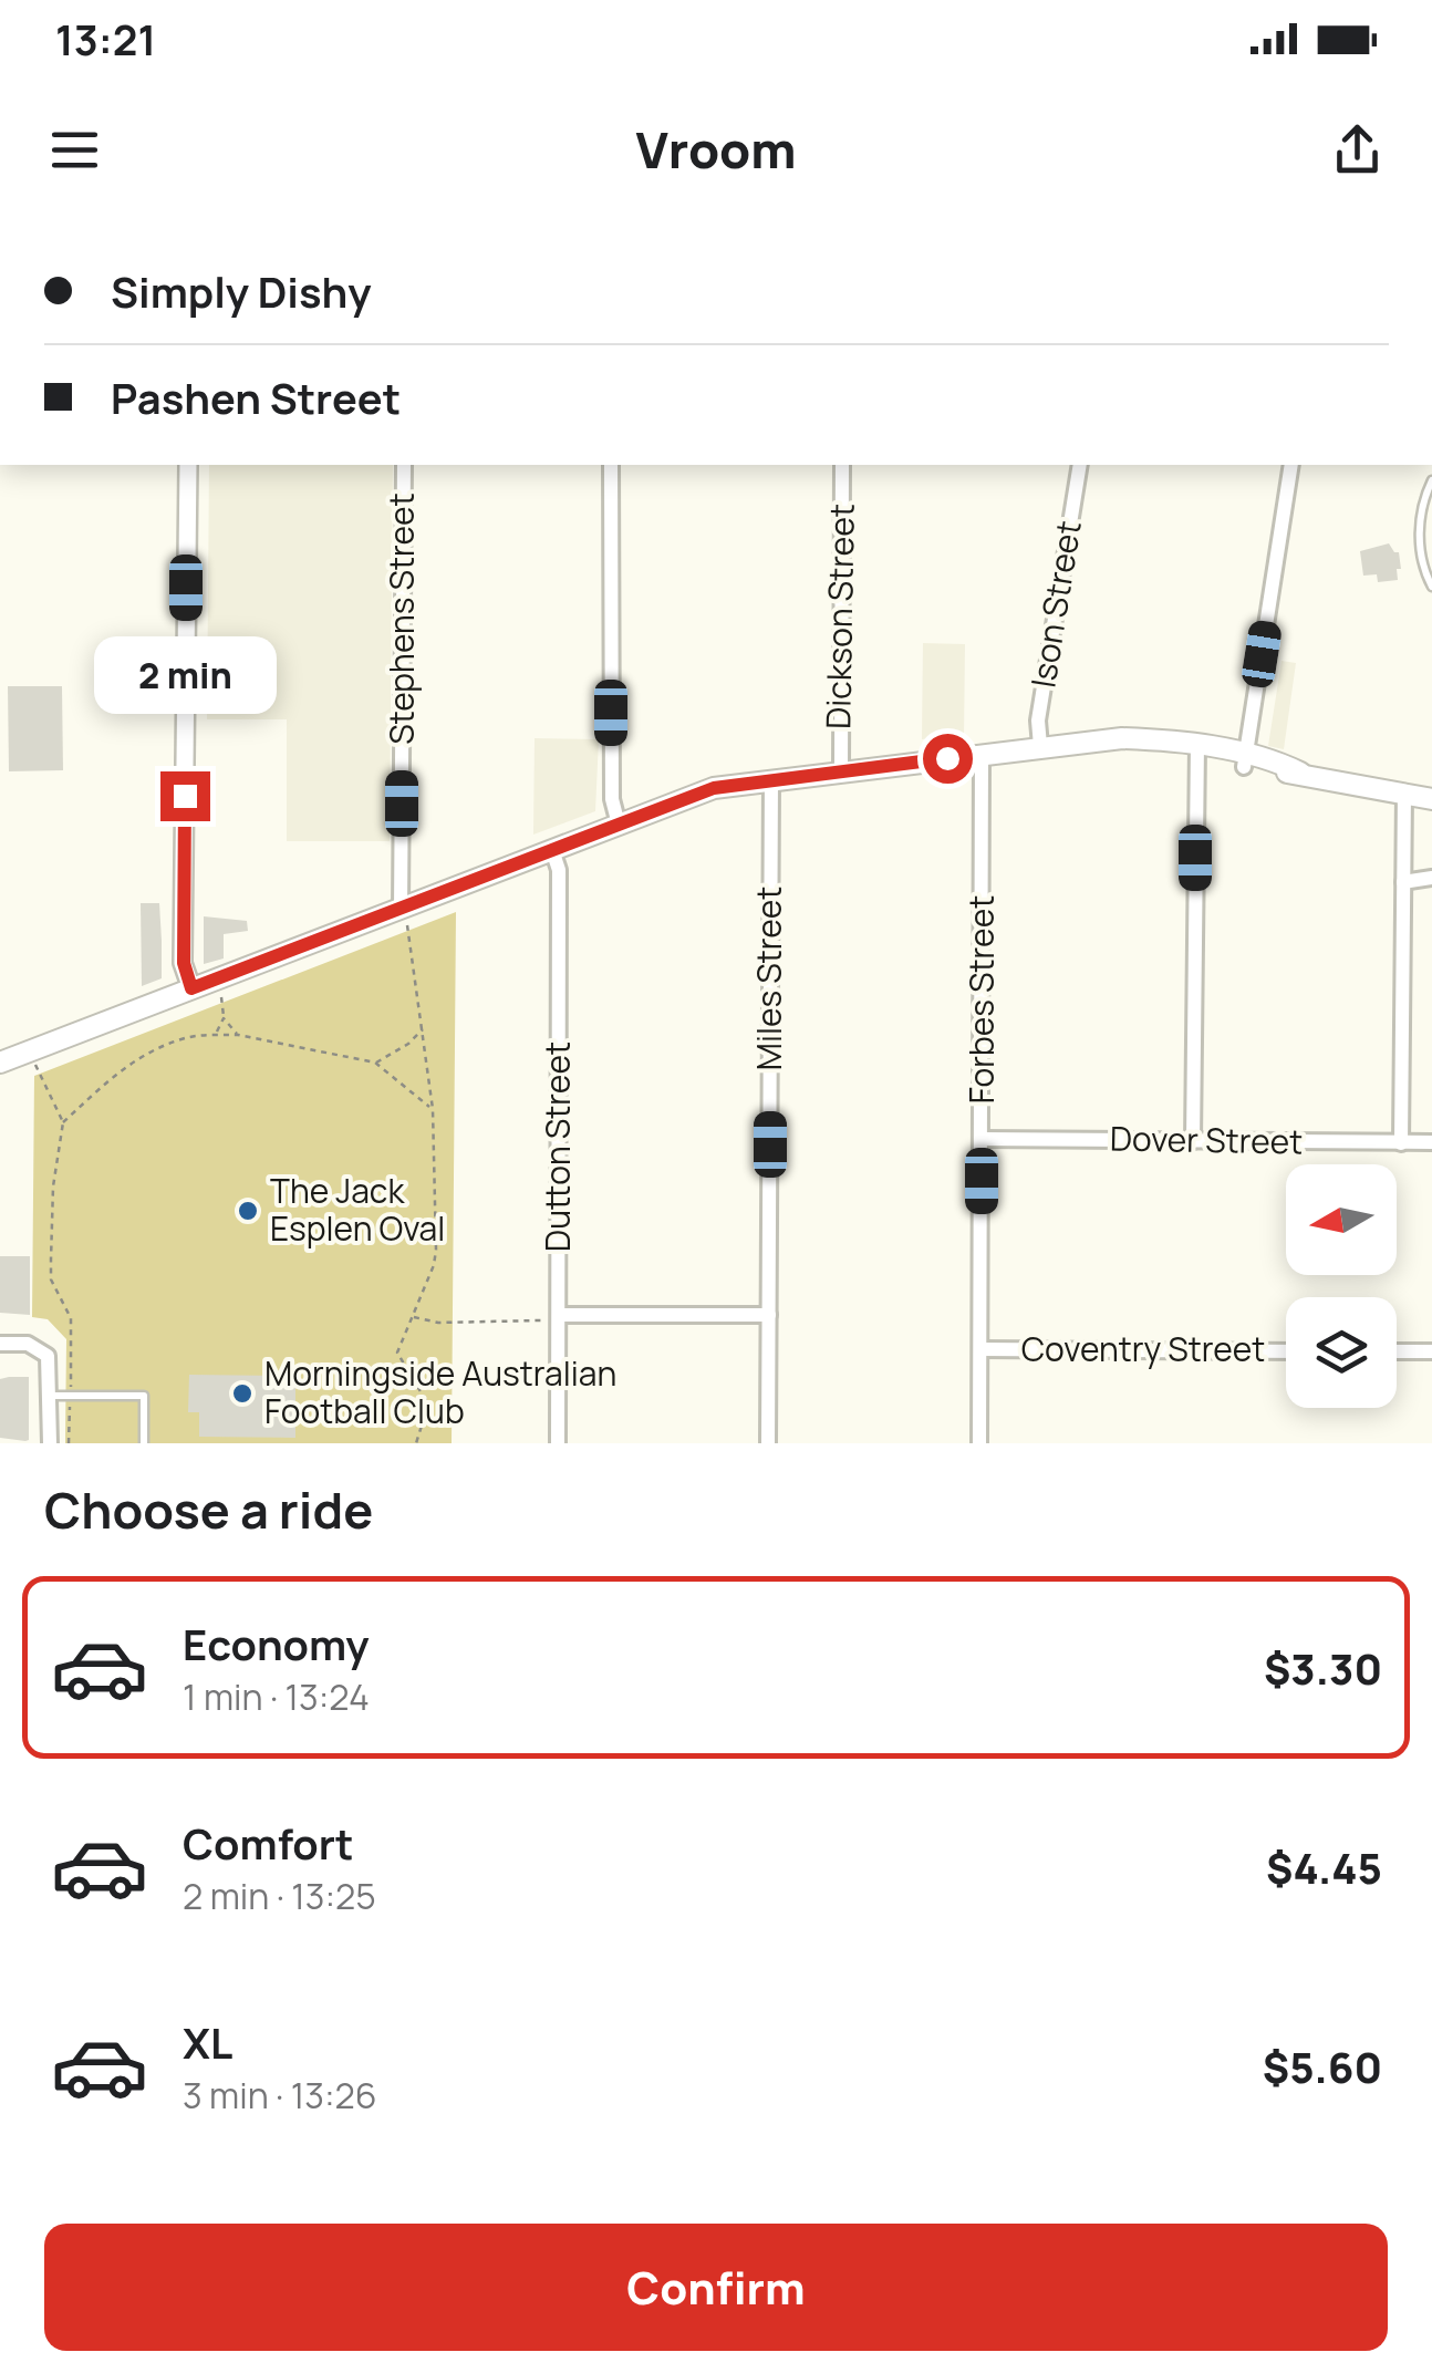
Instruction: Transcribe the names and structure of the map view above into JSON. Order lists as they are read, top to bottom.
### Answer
{
  "streets": {
    "street": [
      "Ison Street",
      "Dickson Street",
      "Stephens Street",
      "Miles Street",
      "Forbes Street",
      "Dover Street",
      "Dutton Street",
      "Coventry Street"
    ]
  },
  "crossings": [
    ["Forbes Street", "Dover Street"],
    ["Forbes Street", "Coventry Street"]
  ],
  "places": ["The Jack Esplen Oval", "Morningside Australian Football Club"],
  "north": "left",
  "page": {
    "status": "13:21",
    "header": "Vroom",
    "banner": ["Simply Dishy", "Pashen Street"],
    "bubble": "2 min",
    "heading": "Choose a ride",
    "list": [
      {
        "name": "Economy",
        "note": "1 min · 13:24",
        "value": "$3.30"
      },
      {
        "name": "Comfort",
        "note": "2 min · 13:25",
        "value": "$4.45"
      },
      {
        "name": "XL",
        "note": "3 min · 13:26",
        "value": "$5.60"
      }
    ],
    "buttons": "Confirm"
  }
}
